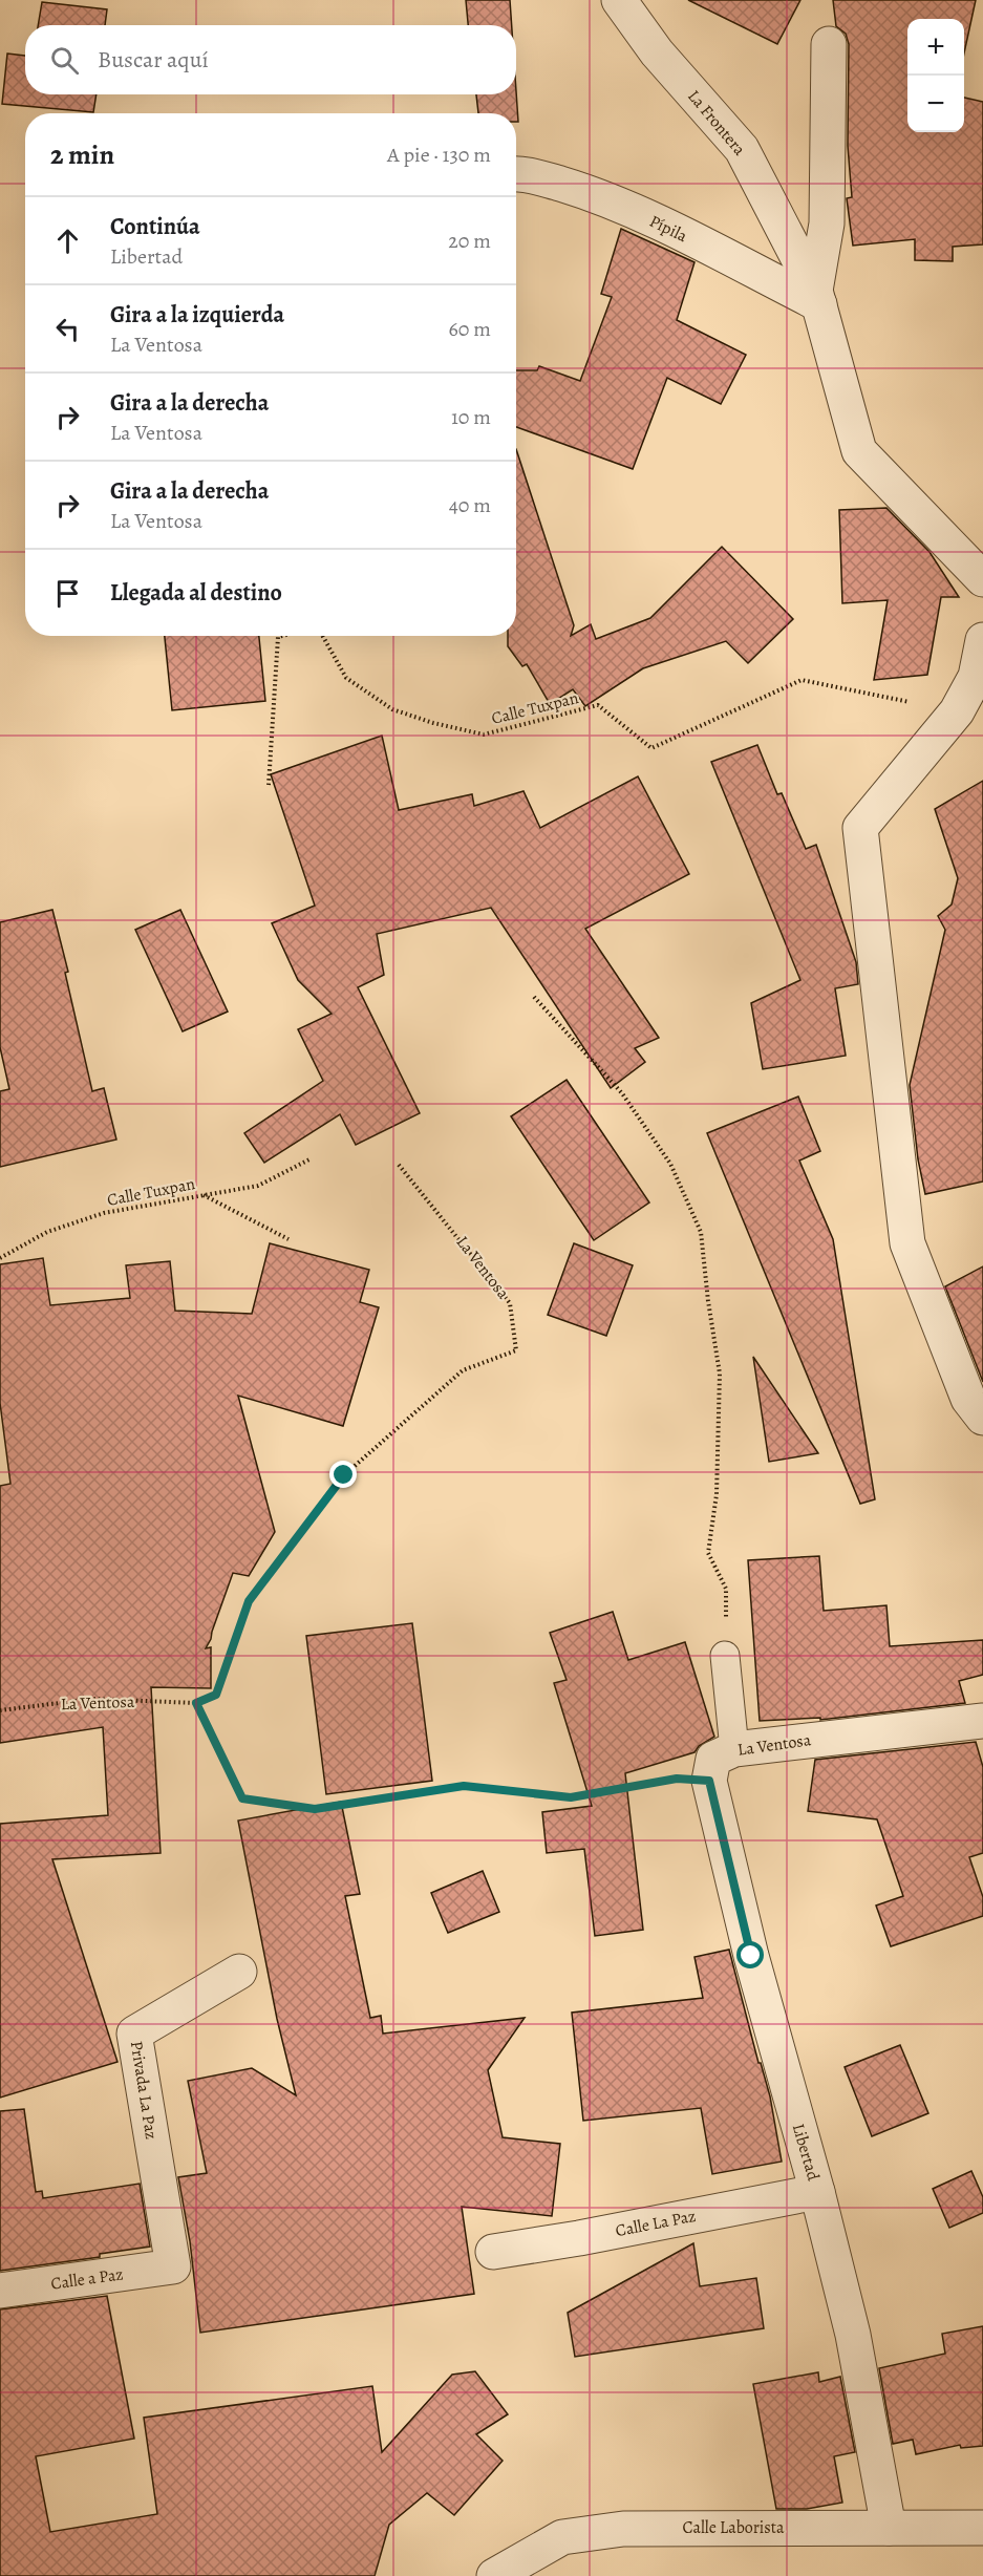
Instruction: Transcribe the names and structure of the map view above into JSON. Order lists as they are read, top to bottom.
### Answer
{
  "streets": {
    "street": [
      "La Frontera",
      "Pípila",
      "La Ventosa",
      "Privada La Paz",
      "Libertad",
      "Calle La Paz",
      "Calle a Paz",
      "Calle Laborista"
    ],
    "path": ["Calle Tuxpan"]
  },
  "crossings": [
    ["La Frontera", "Pípila"],
    ["La Ventosa", "Libertad"],
    ["Privada La Paz", "Calle a Paz"],
    ["Libertad", "Calle La Paz"],
    ["Libertad", "Calle Laborista"]
  ],
  "page": {
    "map_buttons": ["+", "−"],
    "search": "Buscar aquí",
    "heading": ["2 min", "A pie · 130 m"],
    "list": [
      ["Continúa", "Libertad", "20 m"],
      ["Gira a la izquierda", "La Ventosa", "60 m"],
      ["Gira a la derecha", "La Ventosa", "10 m"],
      ["Gira a la derecha", "La Ventosa", "40 m"],
      "Llegada al destino"
    ]
  }
}
